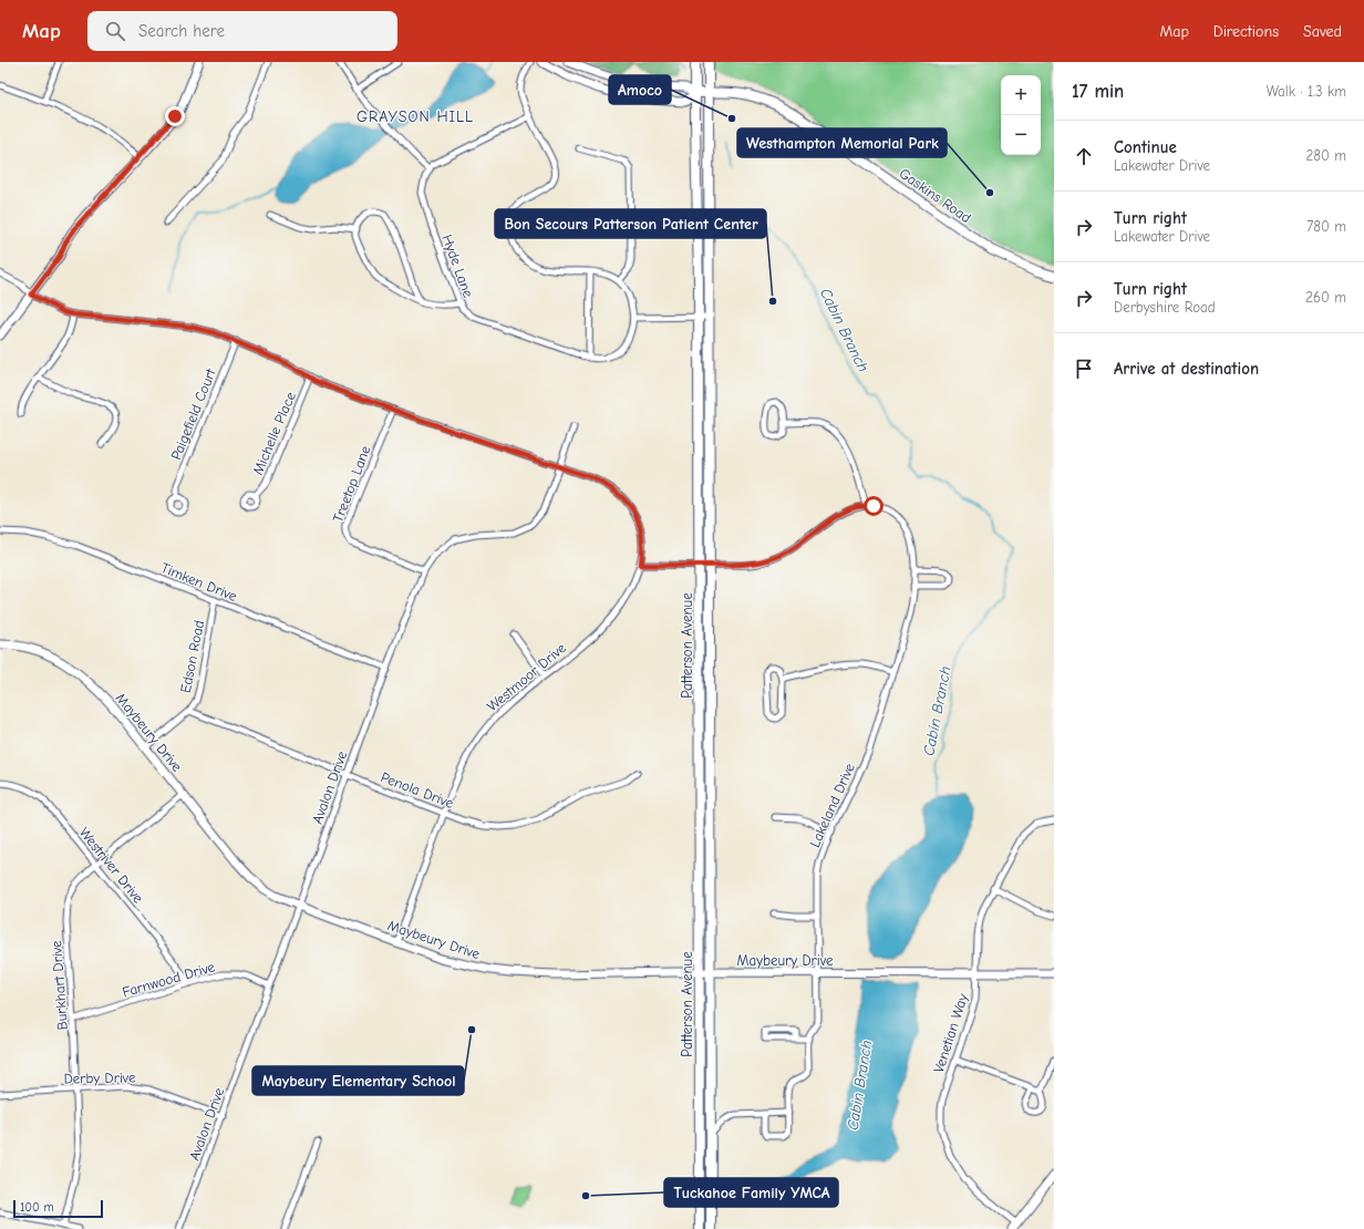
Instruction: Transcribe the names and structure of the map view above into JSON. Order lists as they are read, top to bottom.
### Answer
{
  "streets": {
    "main road": ["Gaskins Road", "Patterson Avenue"],
    "street": [
      "Hyde Lane",
      "Paigefield Court",
      "Michelle Place",
      "Treetop Lane",
      "Timken Drive",
      "Edson Road",
      "Westmoor Drive",
      "Maybeury Drive",
      "Avalon Drive",
      "Penola Drive",
      "Lakeland Drive",
      "Westriver Drive",
      "Farnwood Drive",
      "Burkhart Drive",
      "Venetian Way",
      "Derby Drive"
    ]
  },
  "crossings": [
    ["Gaskins Road", "Patterson Avenue"],
    ["Treetop Lane", "Avalon Drive"],
    ["Timken Drive", "Edson Road"],
    ["Timken Drive", "Avalon Drive"],
    ["Patterson Avenue", "Maybeury Drive"],
    ["Edson Road", "Maybeury Drive"],
    ["Edson Road", "Penola Drive"],
    ["Westmoor Drive", "Maybeury Drive"],
    ["Westmoor Drive", "Penola Drive"],
    ["Maybeury Drive", "Avalon Drive"],
    ["Maybeury Drive", "Lakeland Drive"],
    ["Maybeury Drive", "Burkhart Drive"],
    ["Maybeury Drive", "Venetian Way"],
    ["Avalon Drive", "Penola Drive"],
    ["Avalon Drive", "Farnwood Drive"],
    ["Avalon Drive", "Derby Drive"],
    ["Westriver Drive", "Farnwood Drive"],
    ["Westriver Drive", "Burkhart Drive"],
    ["Farnwood Drive", "Burkhart Drive"],
    ["Burkhart Drive", "Derby Drive"]
  ],
  "districts": ["GRAYSON HILL"],
  "water": ["Cabin Branch"],
  "places": [
    "Amoco",
    "Westhampton Memorial Park",
    "Bon Secours Patterson Patient Center",
    "Maybeury Elementary School",
    "Tuckahoe Family YMCA"
  ],
  "scale_bar": "100 m",
  "page": {
    "header": "Map",
    "search": "Search here",
    "nav": ["Map", "Directions", "Saved"],
    "heading": ["17 min", "Walk · 1.3 km"],
    "map_buttons": ["+", "−"],
    "list": [
      ["Continue", "Lakewater Drive", "280 m"],
      ["Turn right", "Lakewater Drive", "780 m"],
      ["Turn right", "Derbyshire Road", "260 m"],
      "Arrive at destination"
    ],
    "scale": "100 m"
  }
}
